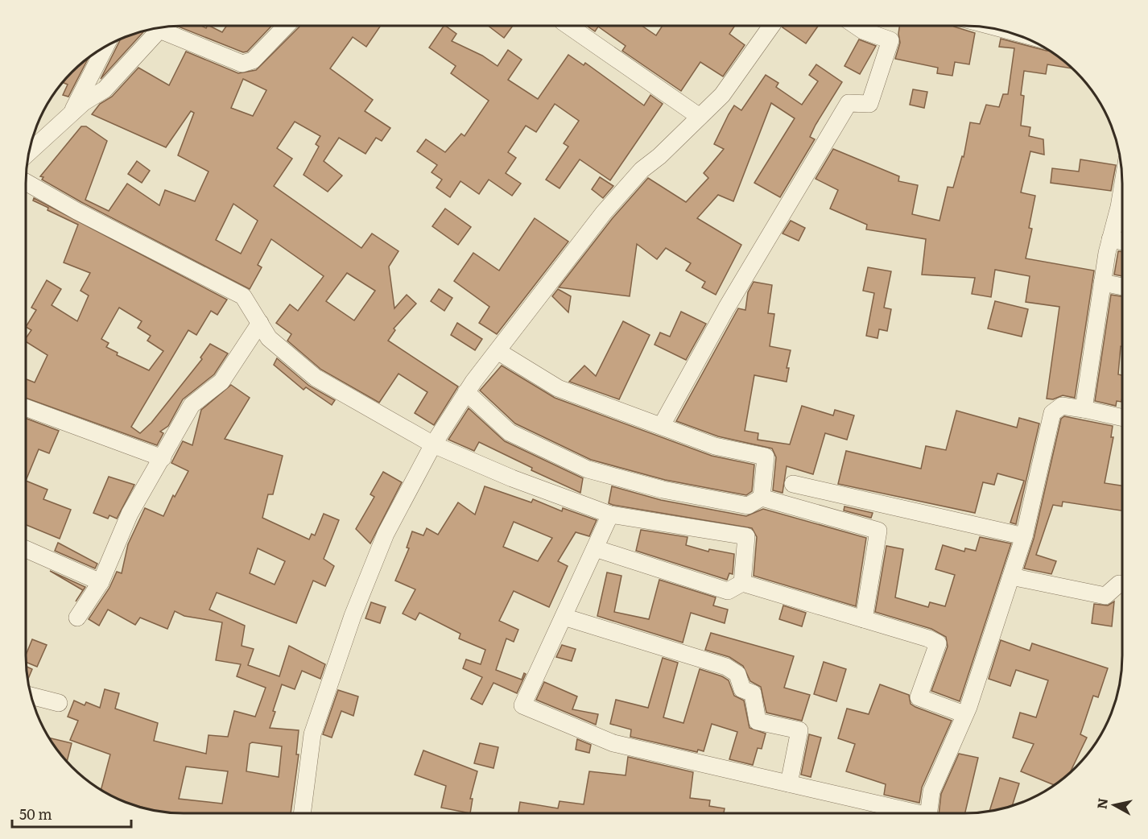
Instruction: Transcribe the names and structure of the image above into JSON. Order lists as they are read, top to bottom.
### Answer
{
  "scale_bar": "50 m",
  "north": "left"
}
